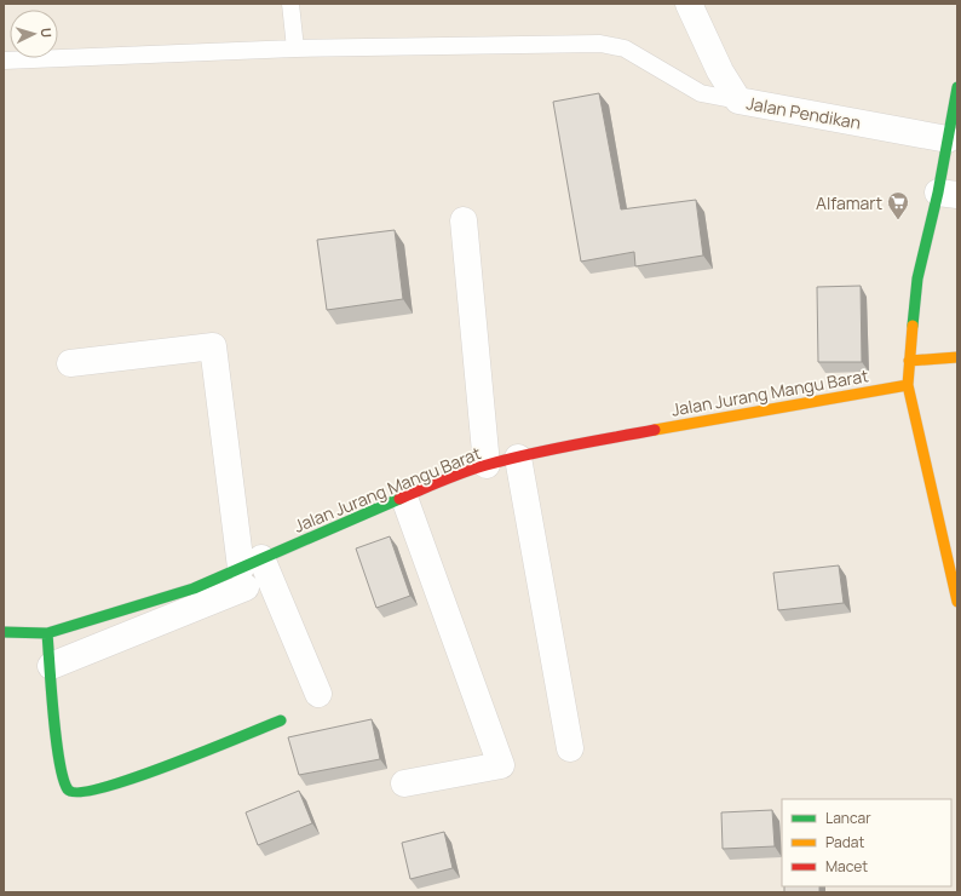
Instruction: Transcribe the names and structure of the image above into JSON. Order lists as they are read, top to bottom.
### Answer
{
  "streets": {
    "street": ["Jalan Pendikan", "Jalan Jurang Mangu Barat"]
  },
  "places": {
    "supermarket": ["Alfamart"]
  },
  "legend": ["Lancar", "Padat", "Macet"],
  "north": "right"
}
